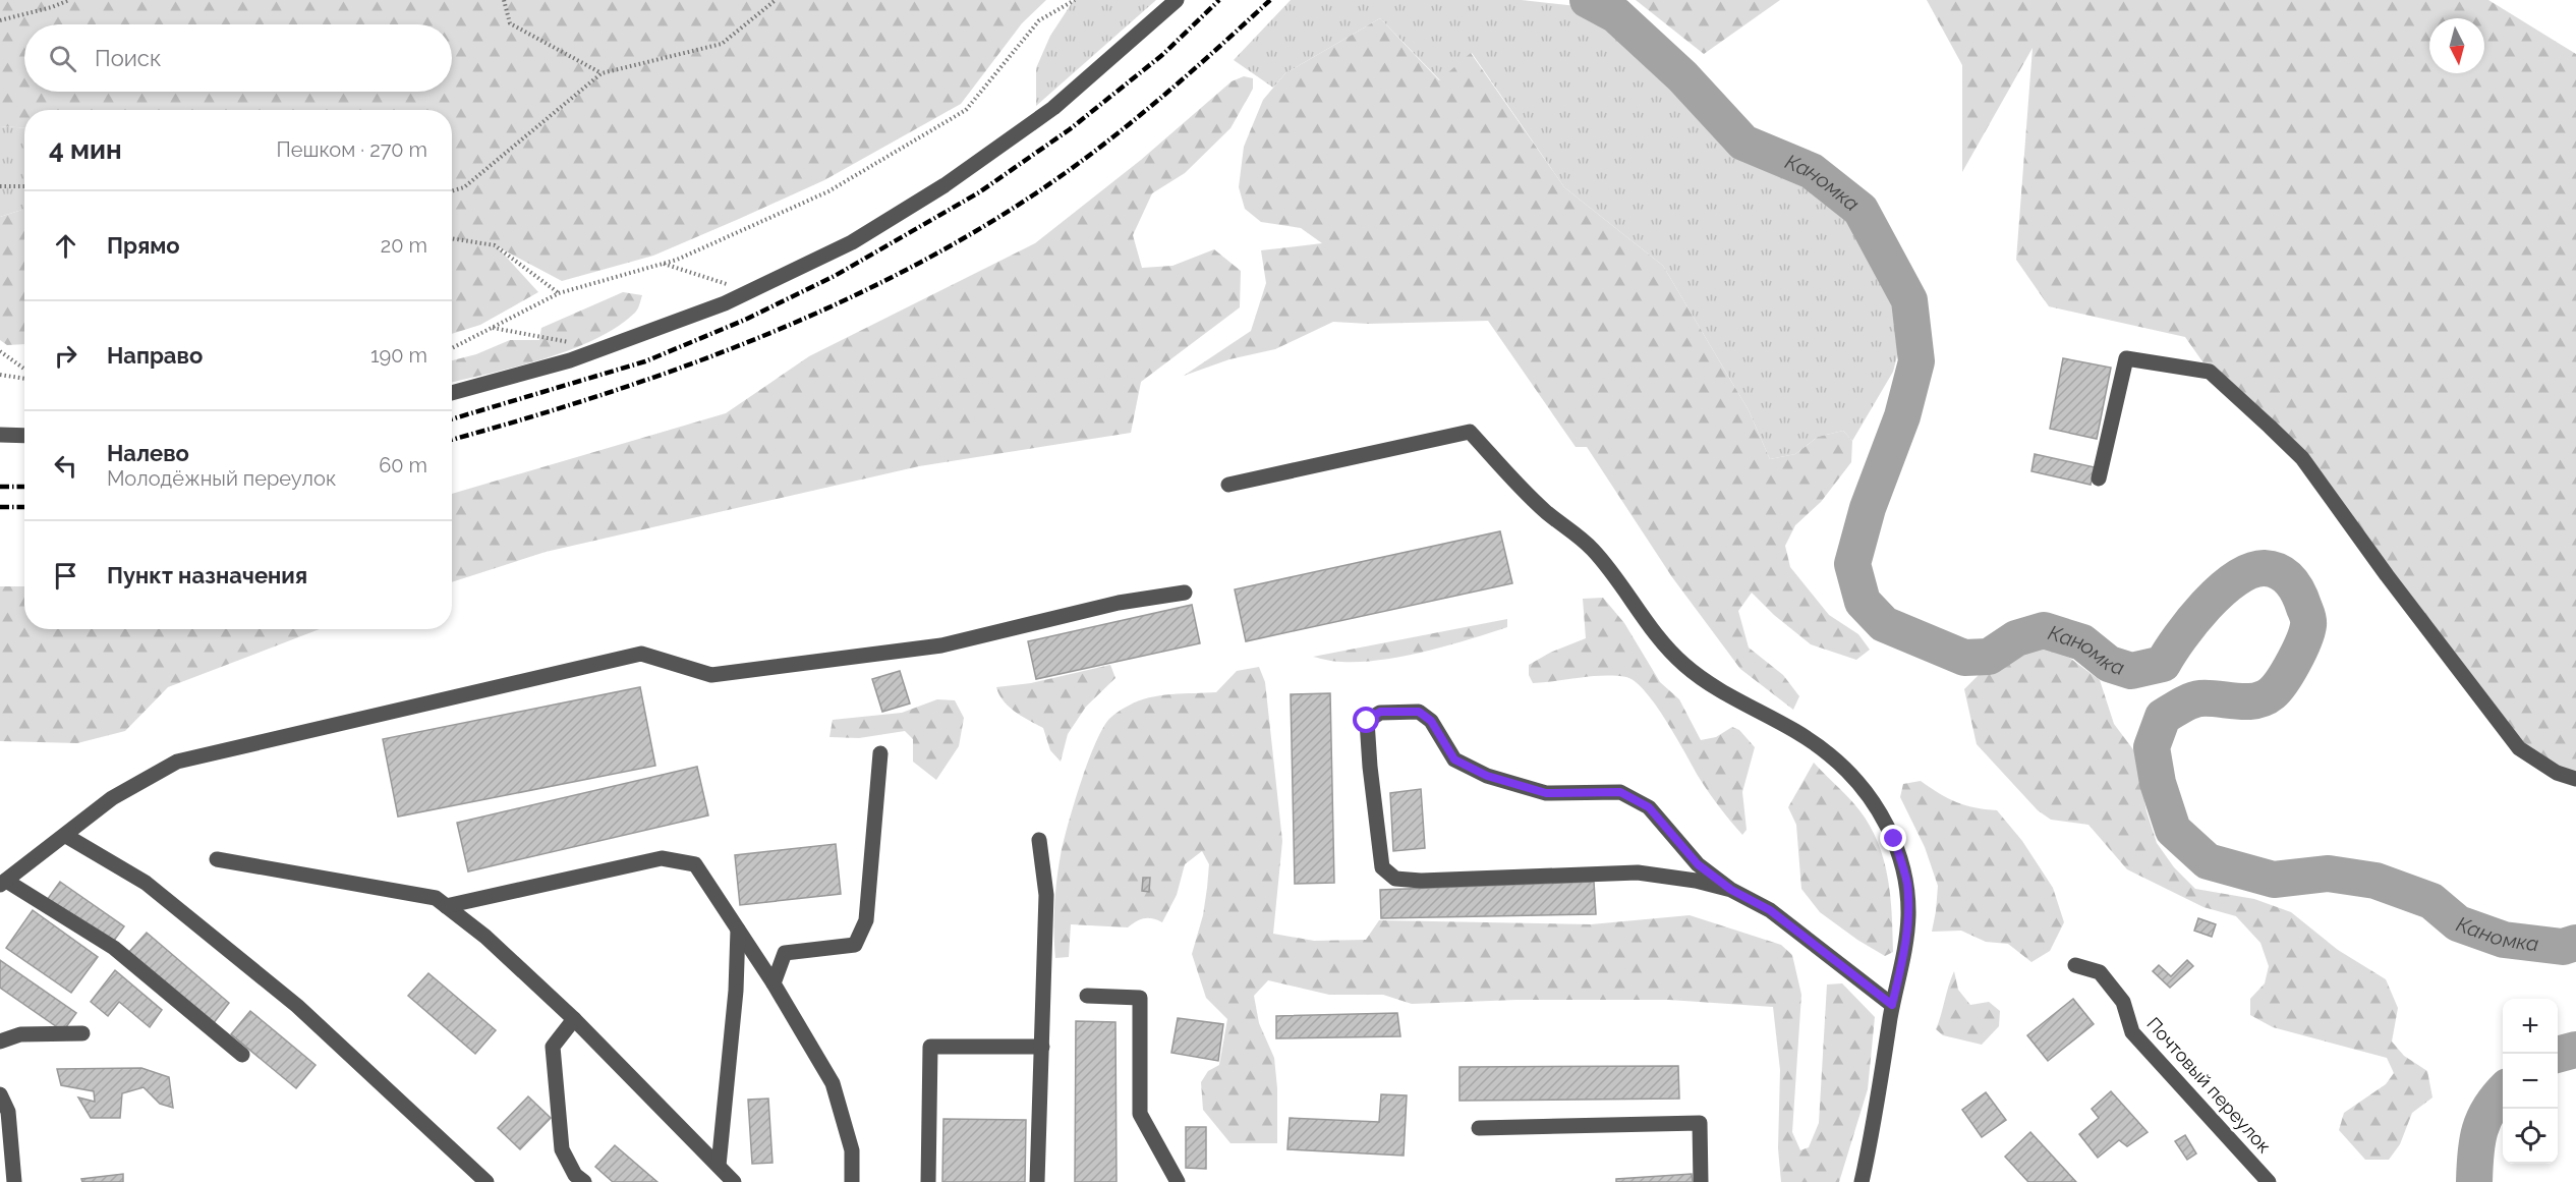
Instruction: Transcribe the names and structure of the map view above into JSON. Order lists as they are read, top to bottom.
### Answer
{
  "streets": {
    "street": ["Почтовый переулок"]
  },
  "water": ["Каномка"],
  "north": "bottom",
  "page": {
    "search": "Поиск",
    "heading": ["4 мин", "Пешком · 270 m"],
    "list": [
      ["Прямо", "20 m"],
      ["Направо", "190 m"],
      ["Налево", "Молодёжный переулок", "60 m"],
      "Пункт назначения"
    ],
    "map_buttons": ["+", "−"]
  }
}
